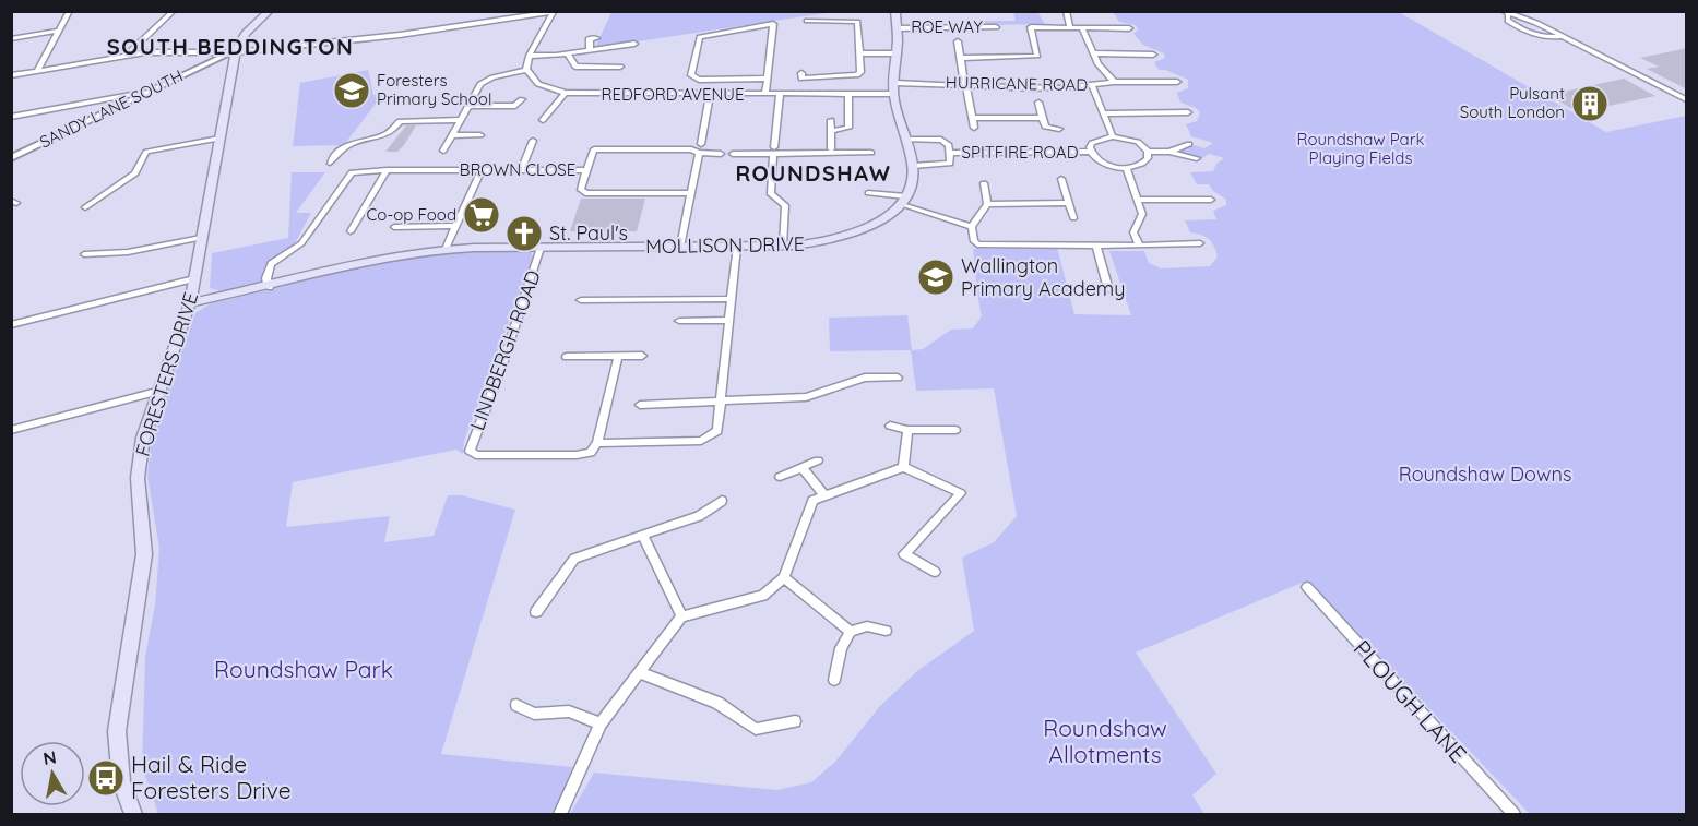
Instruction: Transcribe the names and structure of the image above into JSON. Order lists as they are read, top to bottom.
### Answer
{
  "streets": {
    "main road": ["SANDY LANE SOUTH", "MOLLISON DRIVE", "FORESTERS DRIVE"],
    "street": [
      "ROE WAY",
      "HURRICANE ROAD",
      "REDFORD AVENUE",
      "SPITFIRE ROAD",
      "BROWN CLOSE",
      "LINDBERGH ROAD",
      "PLOUGH LANE"
    ]
  },
  "crossings": [
    ["HURRICANE ROAD", "REDFORD AVENUE"],
    ["SANDY LANE SOUTH", "FORESTERS DRIVE"],
    ["MOLLISON DRIVE", "LINDBERGH ROAD"],
    ["MOLLISON DRIVE", "FORESTERS DRIVE"]
  ],
  "districts": ["SOUTH BEDDINGTON", "ROUNDSHAW"],
  "parks": [
    "Roundshaw Park Playing Fields",
    "Roundshaw Downs",
    "Roundshaw Park",
    "Roundshaw Allotments"
  ],
  "places": {
    "school or university": ["Foresters Primary School", "Wallington Primary Academy"],
    "building": ["Pulsant South London"],
    "supermarket": ["Co-op Food"],
    "church": ["St. Paul's"],
    "bus stop": ["Hail & Ride Foresters Drive"]
  },
  "north": "top"
}
